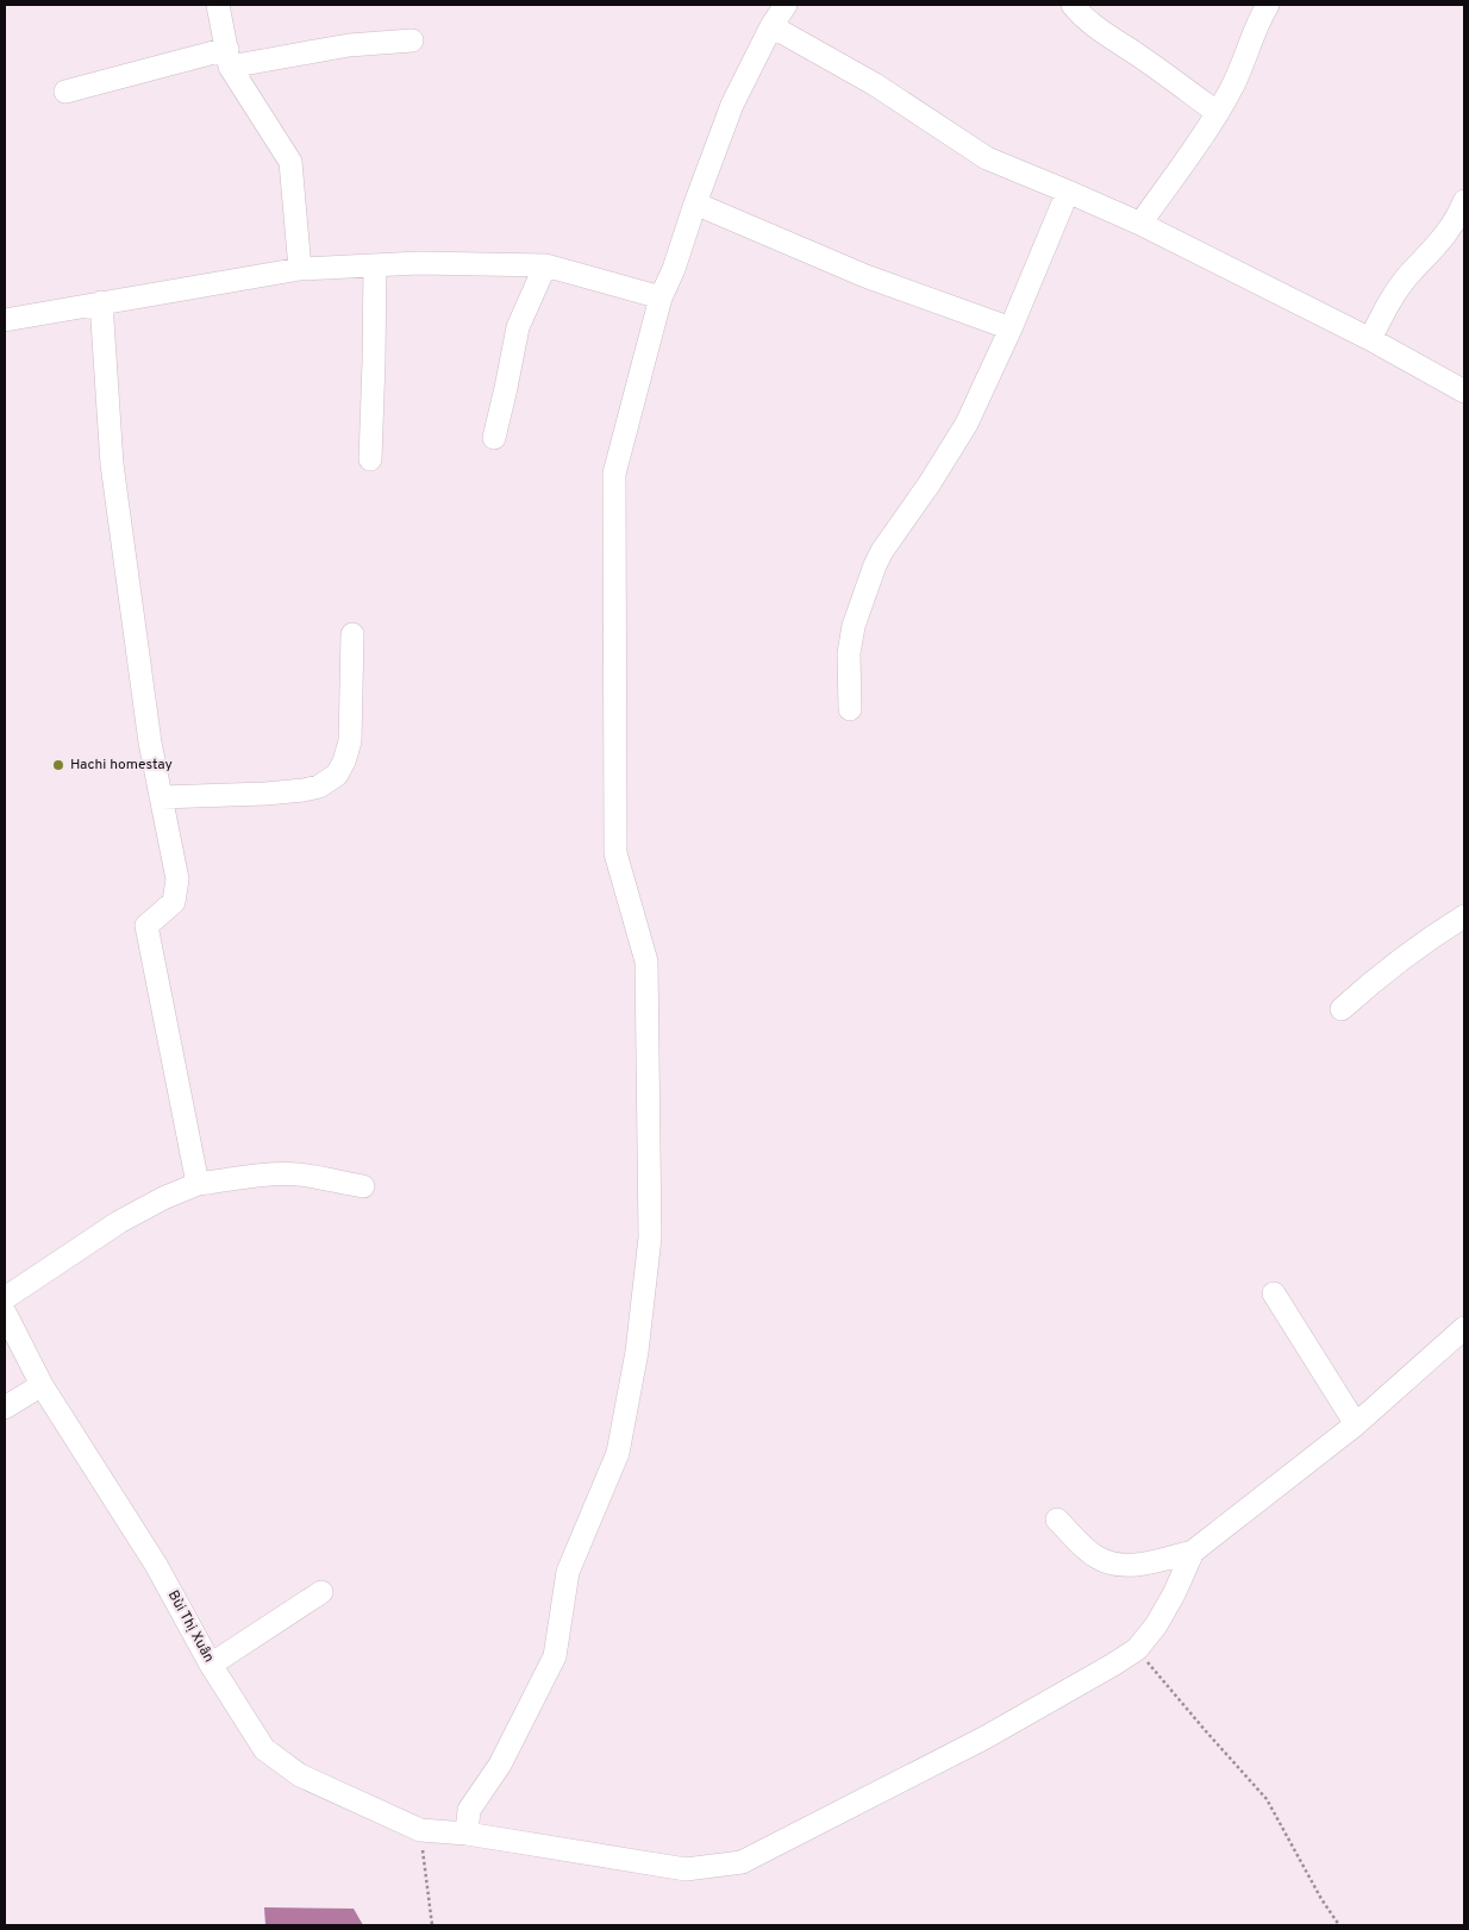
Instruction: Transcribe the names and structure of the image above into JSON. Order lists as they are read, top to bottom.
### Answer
{
  "streets": {
    "street": ["Bùi Thị Xuân"]
  },
  "places": ["Hachi homestay"]
}
